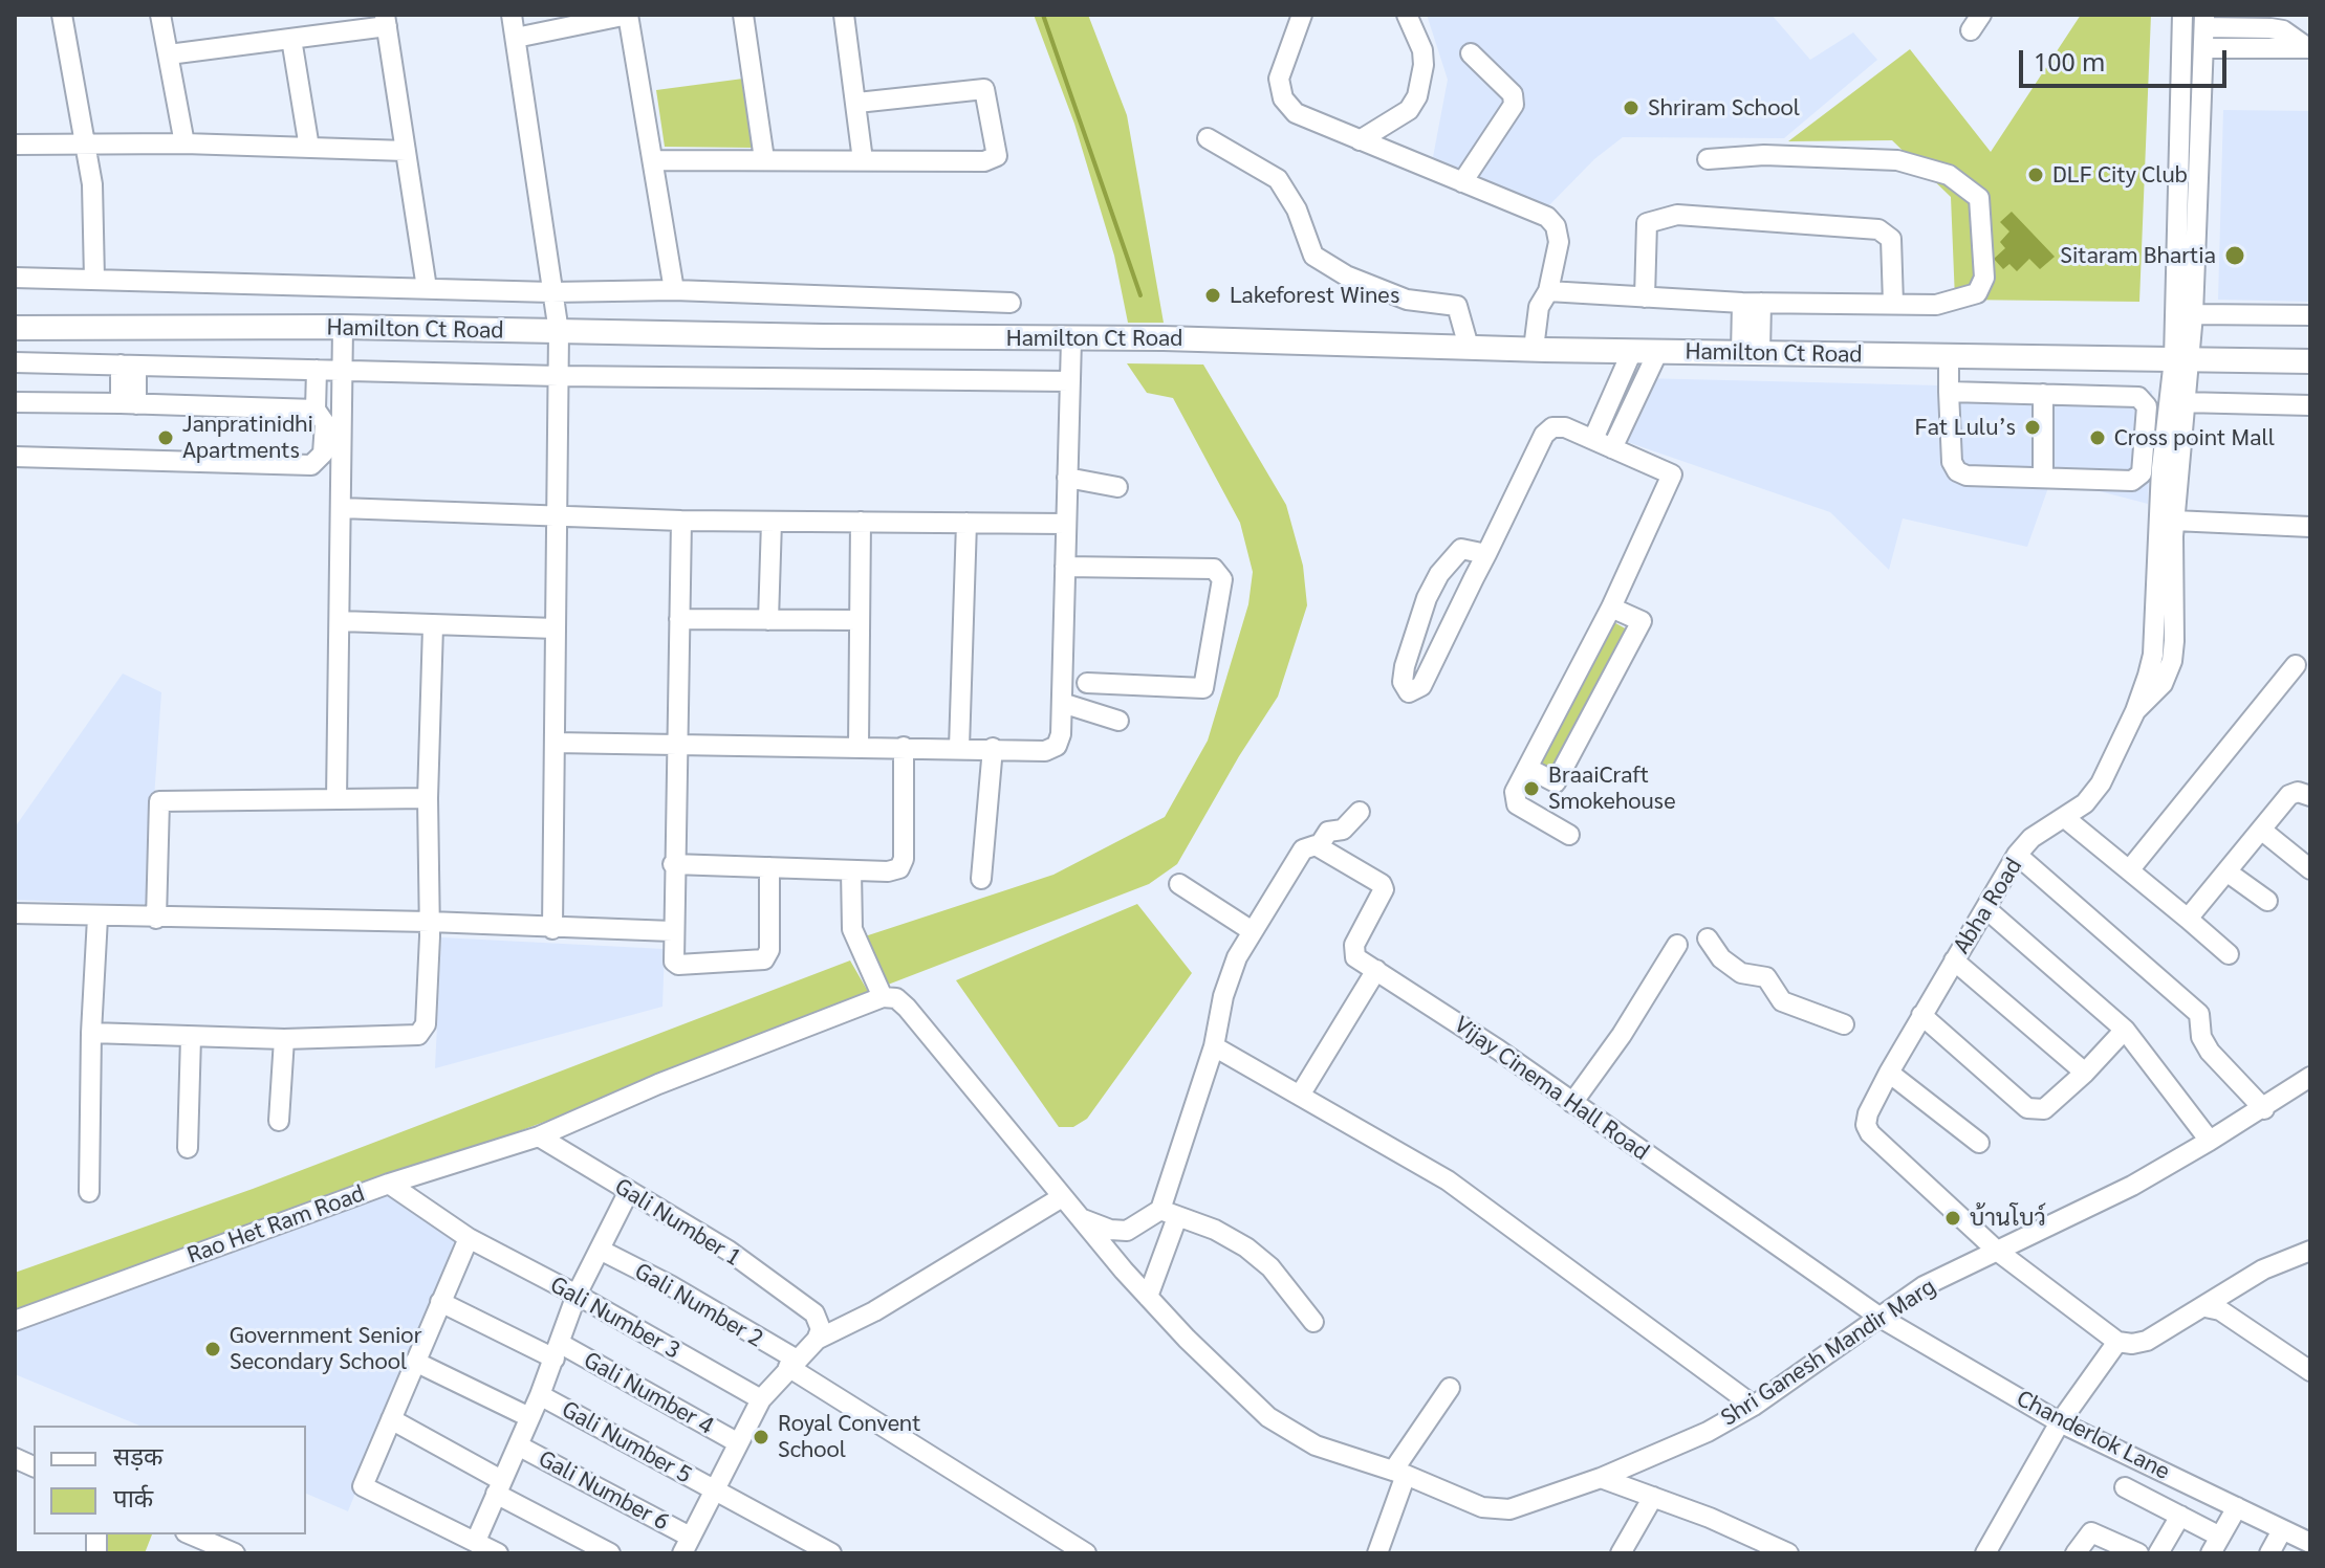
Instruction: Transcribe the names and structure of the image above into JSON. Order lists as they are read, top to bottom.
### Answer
{
  "streets": {
    "main road": ["Hamilton Ct Road"],
    "street": [
      "Abha Road",
      "Vijay Cinema Hall Road",
      "Gali Number 1",
      "Rao Het Ram Road",
      "Gali Number 2",
      "Gali Number 3",
      "Shri Ganesh Mandir Marg",
      "Gali Number 4",
      "Chanderlok Lane",
      "Gali Number 5",
      "Gali Number 6"
    ]
  },
  "crossings": [
    ["Hamilton Ct Road", "Abha Road"],
    ["Abha Road", "Shri Ganesh Mandir Marg"],
    ["Vijay Cinema Hall Road", "Shri Ganesh Mandir Marg"],
    ["Vijay Cinema Hall Road", "Chanderlok Lane"],
    ["Gali Number 1", "Rao Het Ram Road"],
    ["Rao Het Ram Road", "Gali Number 3"],
    ["Rao Het Ram Road", "Shri Ganesh Mandir Marg"],
    ["Shri Ganesh Mandir Marg", "Chanderlok Lane"]
  ],
  "places": [
    "Shriram School",
    "DLF City Club",
    "Sitaram Bhartia",
    "Lakeforest Wines",
    "Fat Lulu’s",
    "Janpratinidhi Apartments",
    "Cross point Mall",
    "BraaiCraft Smokehouse",
    "บ้านโบว์",
    "Government Senior Secondary School",
    "Royal Convent School"
  ],
  "legend": ["सड़क", "पार्क"],
  "scale_bar": "100 m"
}
